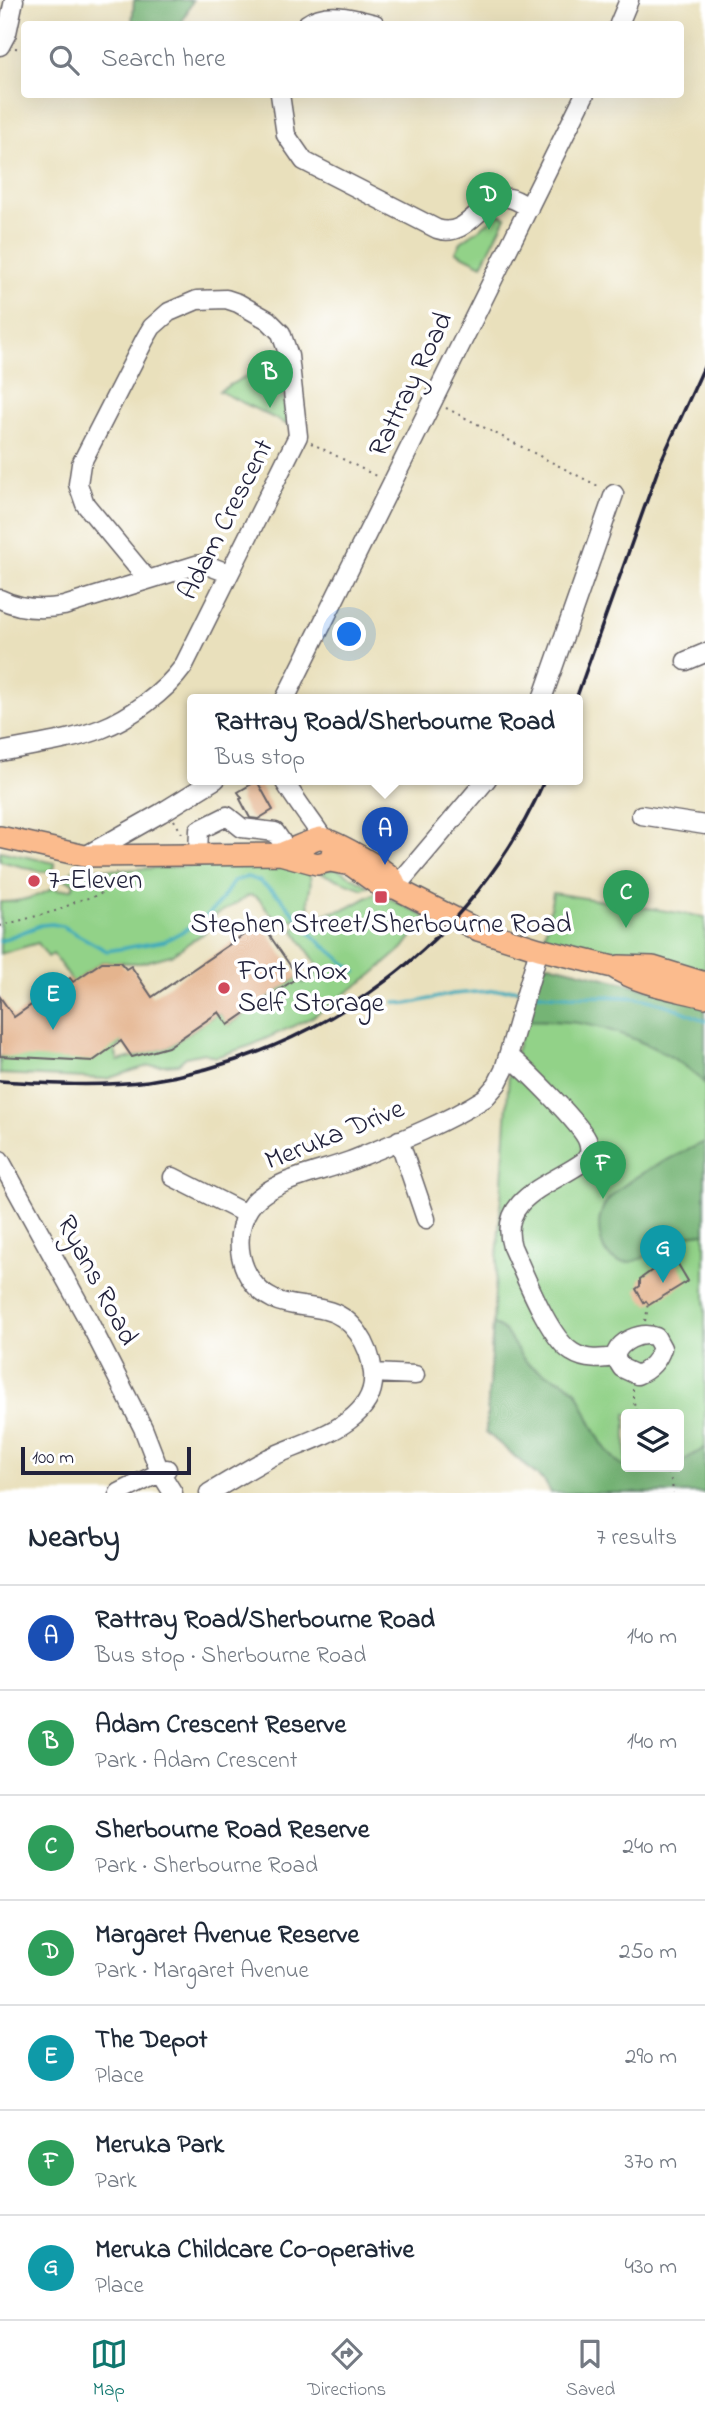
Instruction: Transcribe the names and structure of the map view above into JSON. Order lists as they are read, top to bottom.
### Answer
{
  "streets": {
    "street": [
      "Rattray Road",
      "Adam Crescent",
      "Meruka Drive",
      "Ryans Road"
    ]
  },
  "places": {
    "other": ["7-Eleven", "Fort Knox Self Storage"],
    "transit": ["Stephen Street/Sherbourne Road"]
  },
  "scale_bar": "100 m",
  "page": {
    "search": "Search here",
    "pins": [
      "D",
      "B",
      "A",
      "C",
      "E",
      "F",
      "G"
    ],
    "popup": ["Rattray Road/Sherbourne Road", "Bus stop"],
    "scale": "100 m",
    "heading": ["Nearby", "7 results"],
    "list": [
      {
        "mark": "A",
        "name": "Rattray Road/Sherbourne Road",
        "note": "Bus stop · Sherbourne Road",
        "value": "140 m"
      },
      {
        "mark": "B",
        "name": "Adam Crescent Reserve",
        "note": "Park · Adam Crescent",
        "value": "140 m"
      },
      {
        "mark": "C",
        "name": "Sherbourne Road Reserve",
        "note": "Park · Sherbourne Road",
        "value": "240 m"
      },
      {
        "mark": "D",
        "name": "Margaret Avenue Reserve",
        "note": "Park · Margaret Avenue",
        "value": "250 m"
      },
      {
        "mark": "E",
        "name": "The Depot",
        "note": "Place",
        "value": "290 m"
      },
      {
        "mark": "F",
        "name": "Meruka Park",
        "note": "Park",
        "value": "370 m"
      },
      {
        "mark": "G",
        "name": "Meruka Childcare Co-operative",
        "note": "Place",
        "value": "430 m"
      }
    ],
    "nav": ["Map", "Directions", "Saved"]
  }
}
